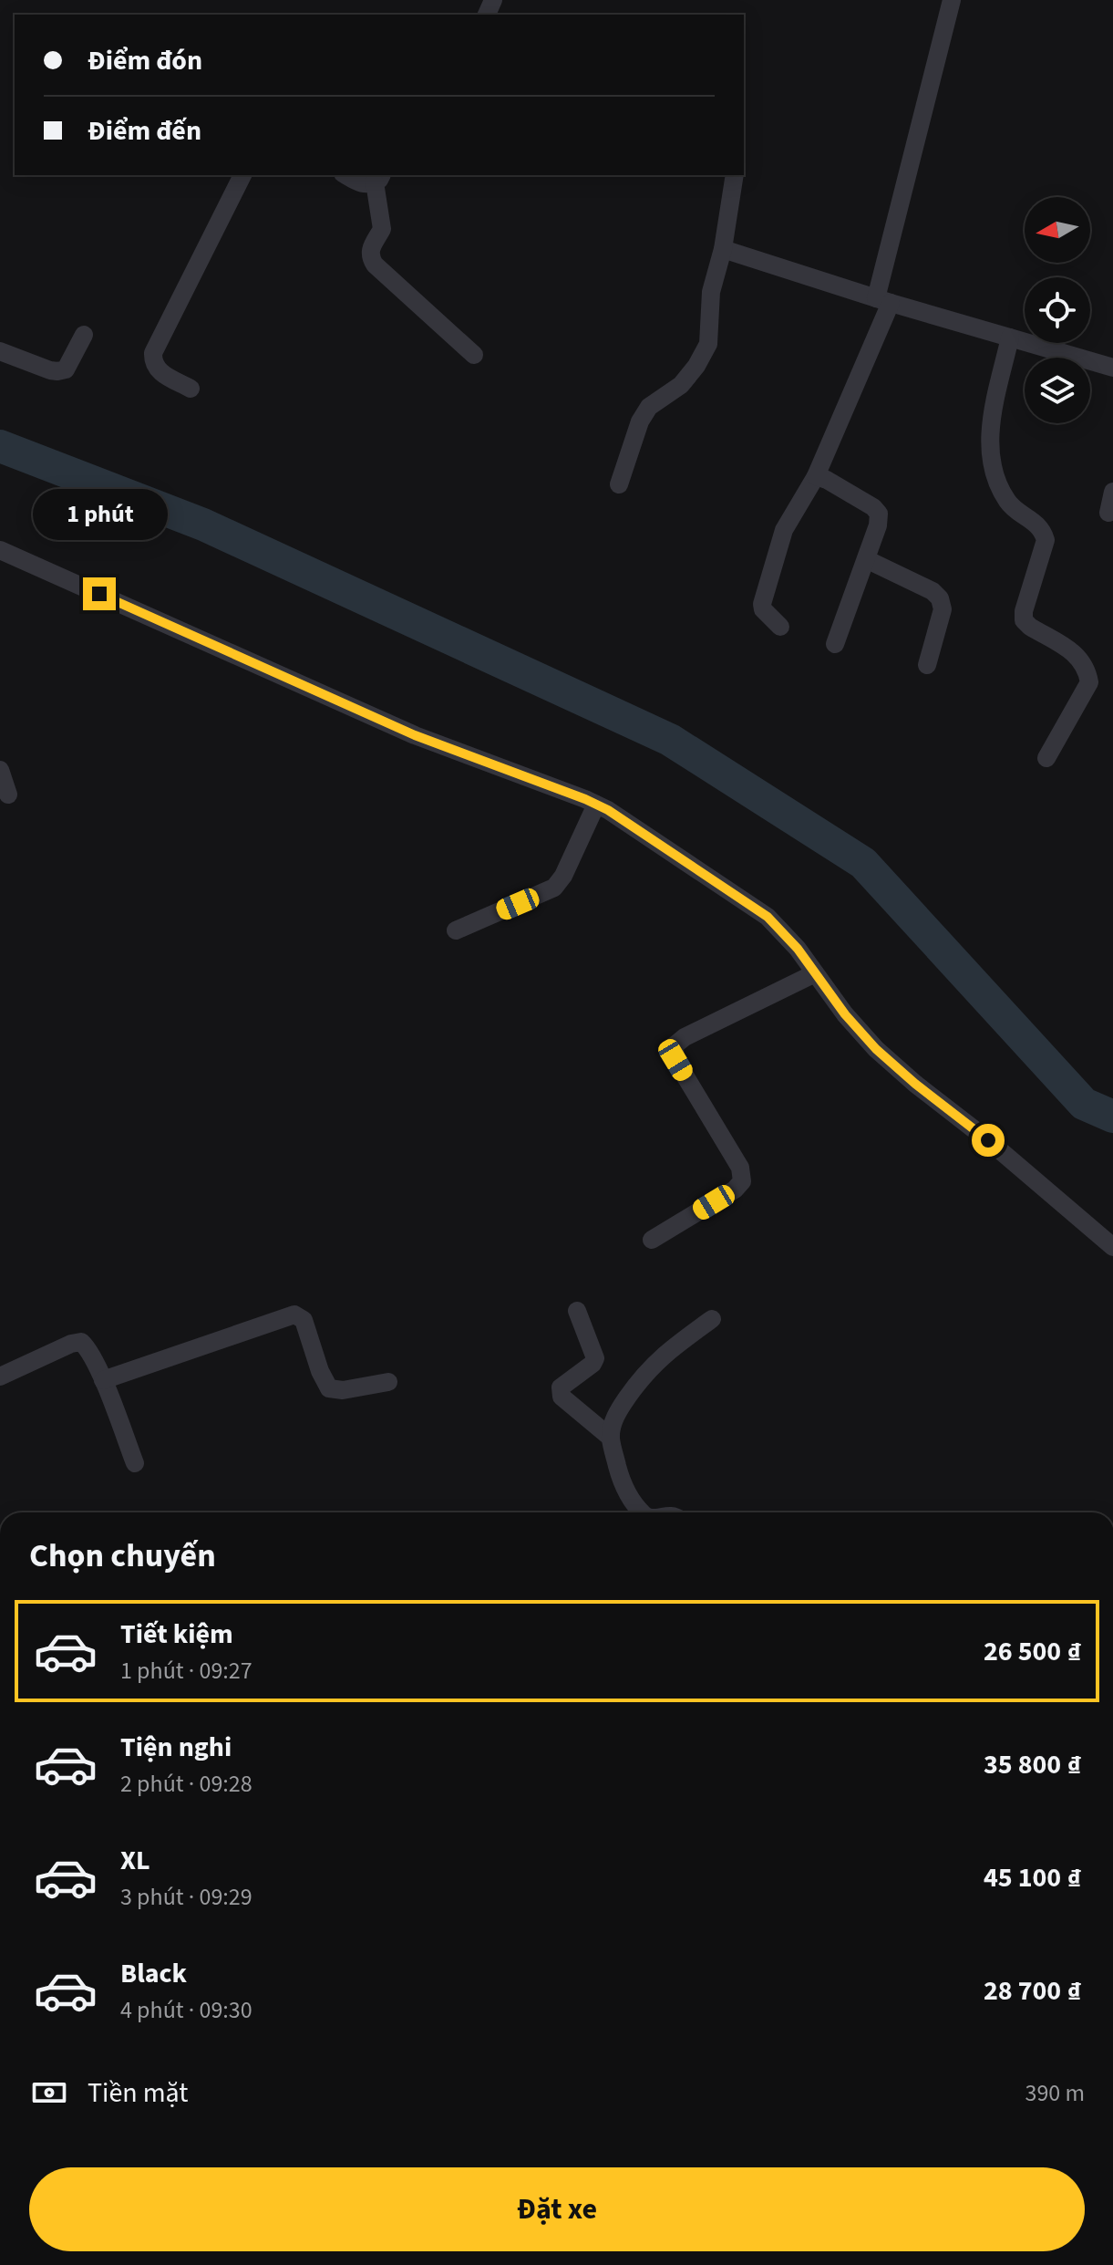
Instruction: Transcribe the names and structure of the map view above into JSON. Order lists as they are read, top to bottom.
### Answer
{
  "north": "left",
  "page": {
    "banner": ["Điểm đón", "Điểm đến"],
    "bubble": "1 phút",
    "heading": "Chọn chuyến",
    "list": [
      {
        "name": "Tiết kiệm",
        "note": "1 phút · 09:27",
        "value": "26 500 ₫"
      },
      {
        "name": "Tiện nghi",
        "note": "2 phút · 09:28",
        "value": "35 800 ₫"
      },
      {
        "name": "XL",
        "note": "3 phút · 09:29",
        "value": "45 100 ₫"
      },
      {
        "name": "Black",
        "note": "4 phút · 09:30",
        "value": "28 700 ₫"
      }
    ],
    "pay": ["Tiền mặt", "390 m"],
    "buttons": "Đặt xe"
  }
}
